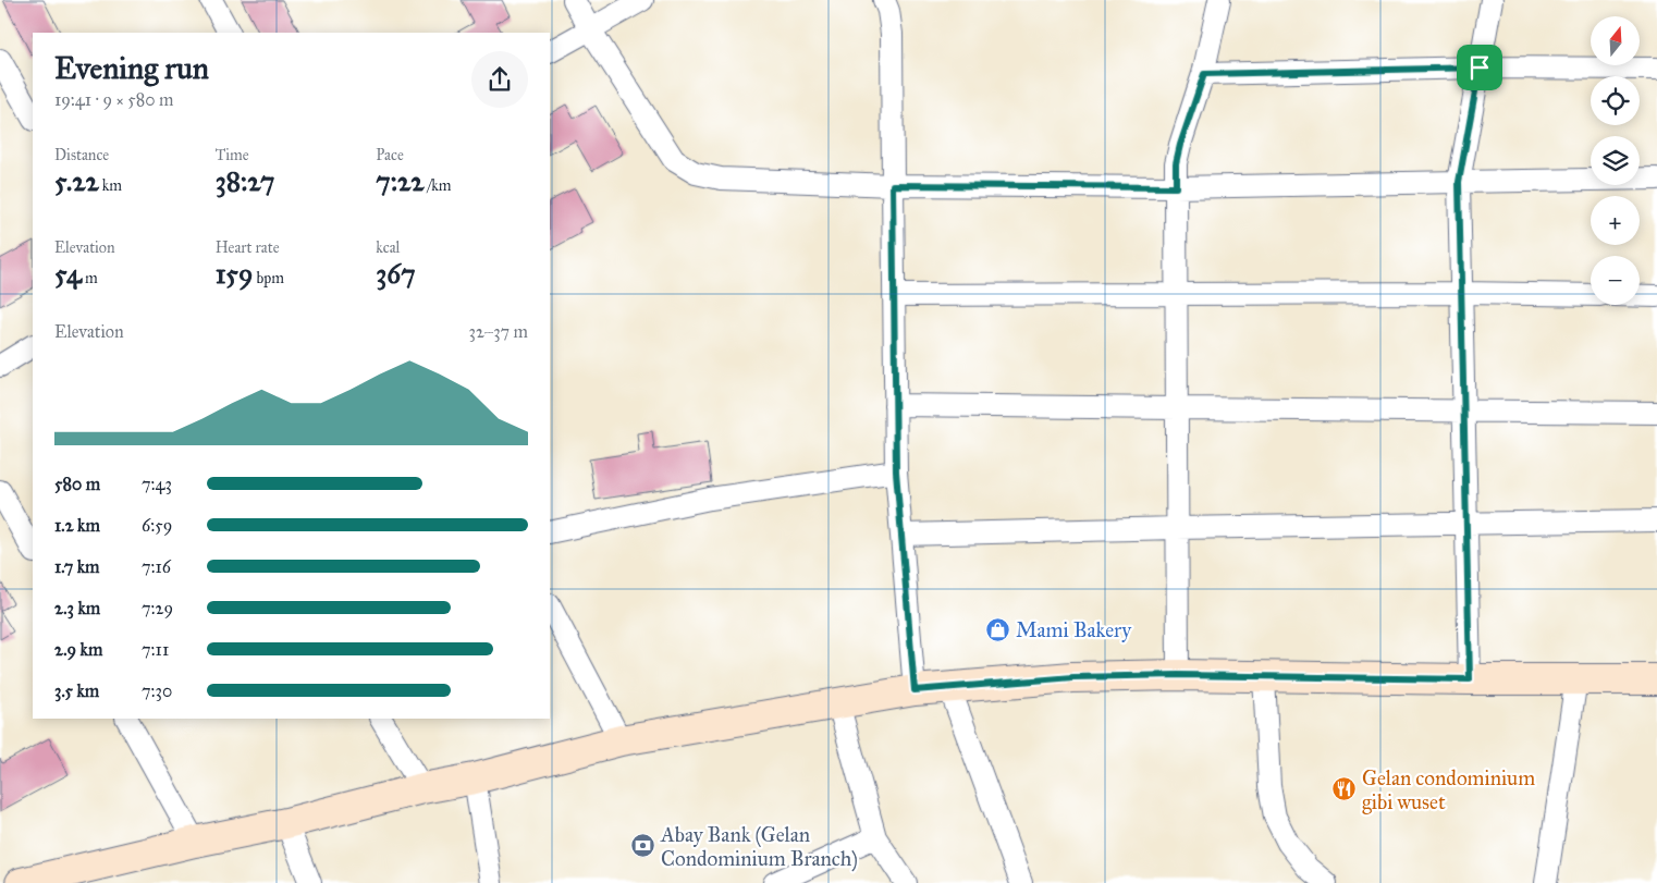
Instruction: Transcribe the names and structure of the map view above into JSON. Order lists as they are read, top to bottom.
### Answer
{
  "places": {
    "shop": ["Mami Bakery"],
    "restaurant": ["Gelan condominium gibi wuset"],
    "bank": ["Abay Bank (Gelan Condominium Branch)"]
  },
  "north": "top",
  "page": {
    "map_buttons": ["+", "−"],
    "heading": ["Evening run", "19:41 · 9 × 580 m"],
    "stats": [
      ["Distance", "5.22 km"],
      ["Time", "38:27"],
      ["Pace", "7:22 /km"],
      ["Elevation", "54 m"],
      ["Heart rate", "159 bpm"],
      ["kcal", "367"]
    ],
    "chart": ["Elevation", "32–37 m"],
    "list": [
      {
        "name": "580 m",
        "note": "7:43"
      },
      {
        "name": "1.2 km",
        "note": "6:59"
      },
      {
        "name": "1.7 km",
        "note": "7:16"
      },
      {
        "name": "2.3 km",
        "note": "7:29"
      },
      {
        "name": "2.9 km",
        "note": "7:11"
      },
      {
        "name": "3.5 km",
        "note": "7:30"
      }
    ]
  }
}
